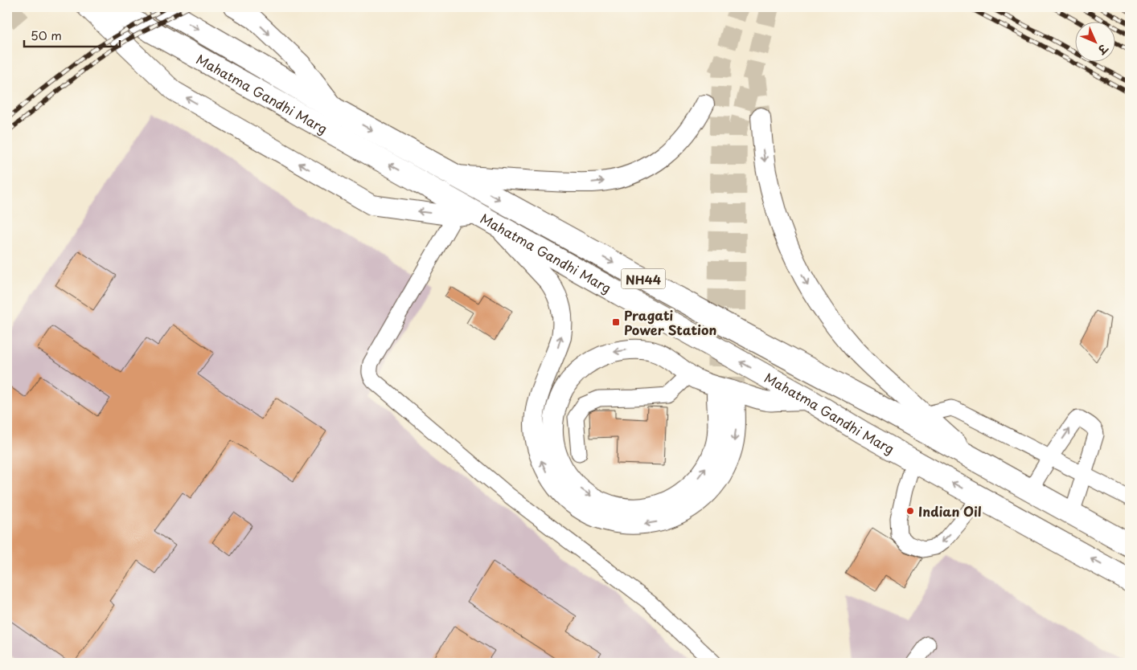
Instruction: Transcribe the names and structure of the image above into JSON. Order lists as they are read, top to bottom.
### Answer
{
  "streets": {
    "highway": ["Mahatma Gandhi Marg", "NH44"]
  },
  "places": {
    "transit": ["Pragati Power Station"],
    "other": ["Indian Oil"]
  },
  "scale_bar": "50 m",
  "north": "bottom right"
}
